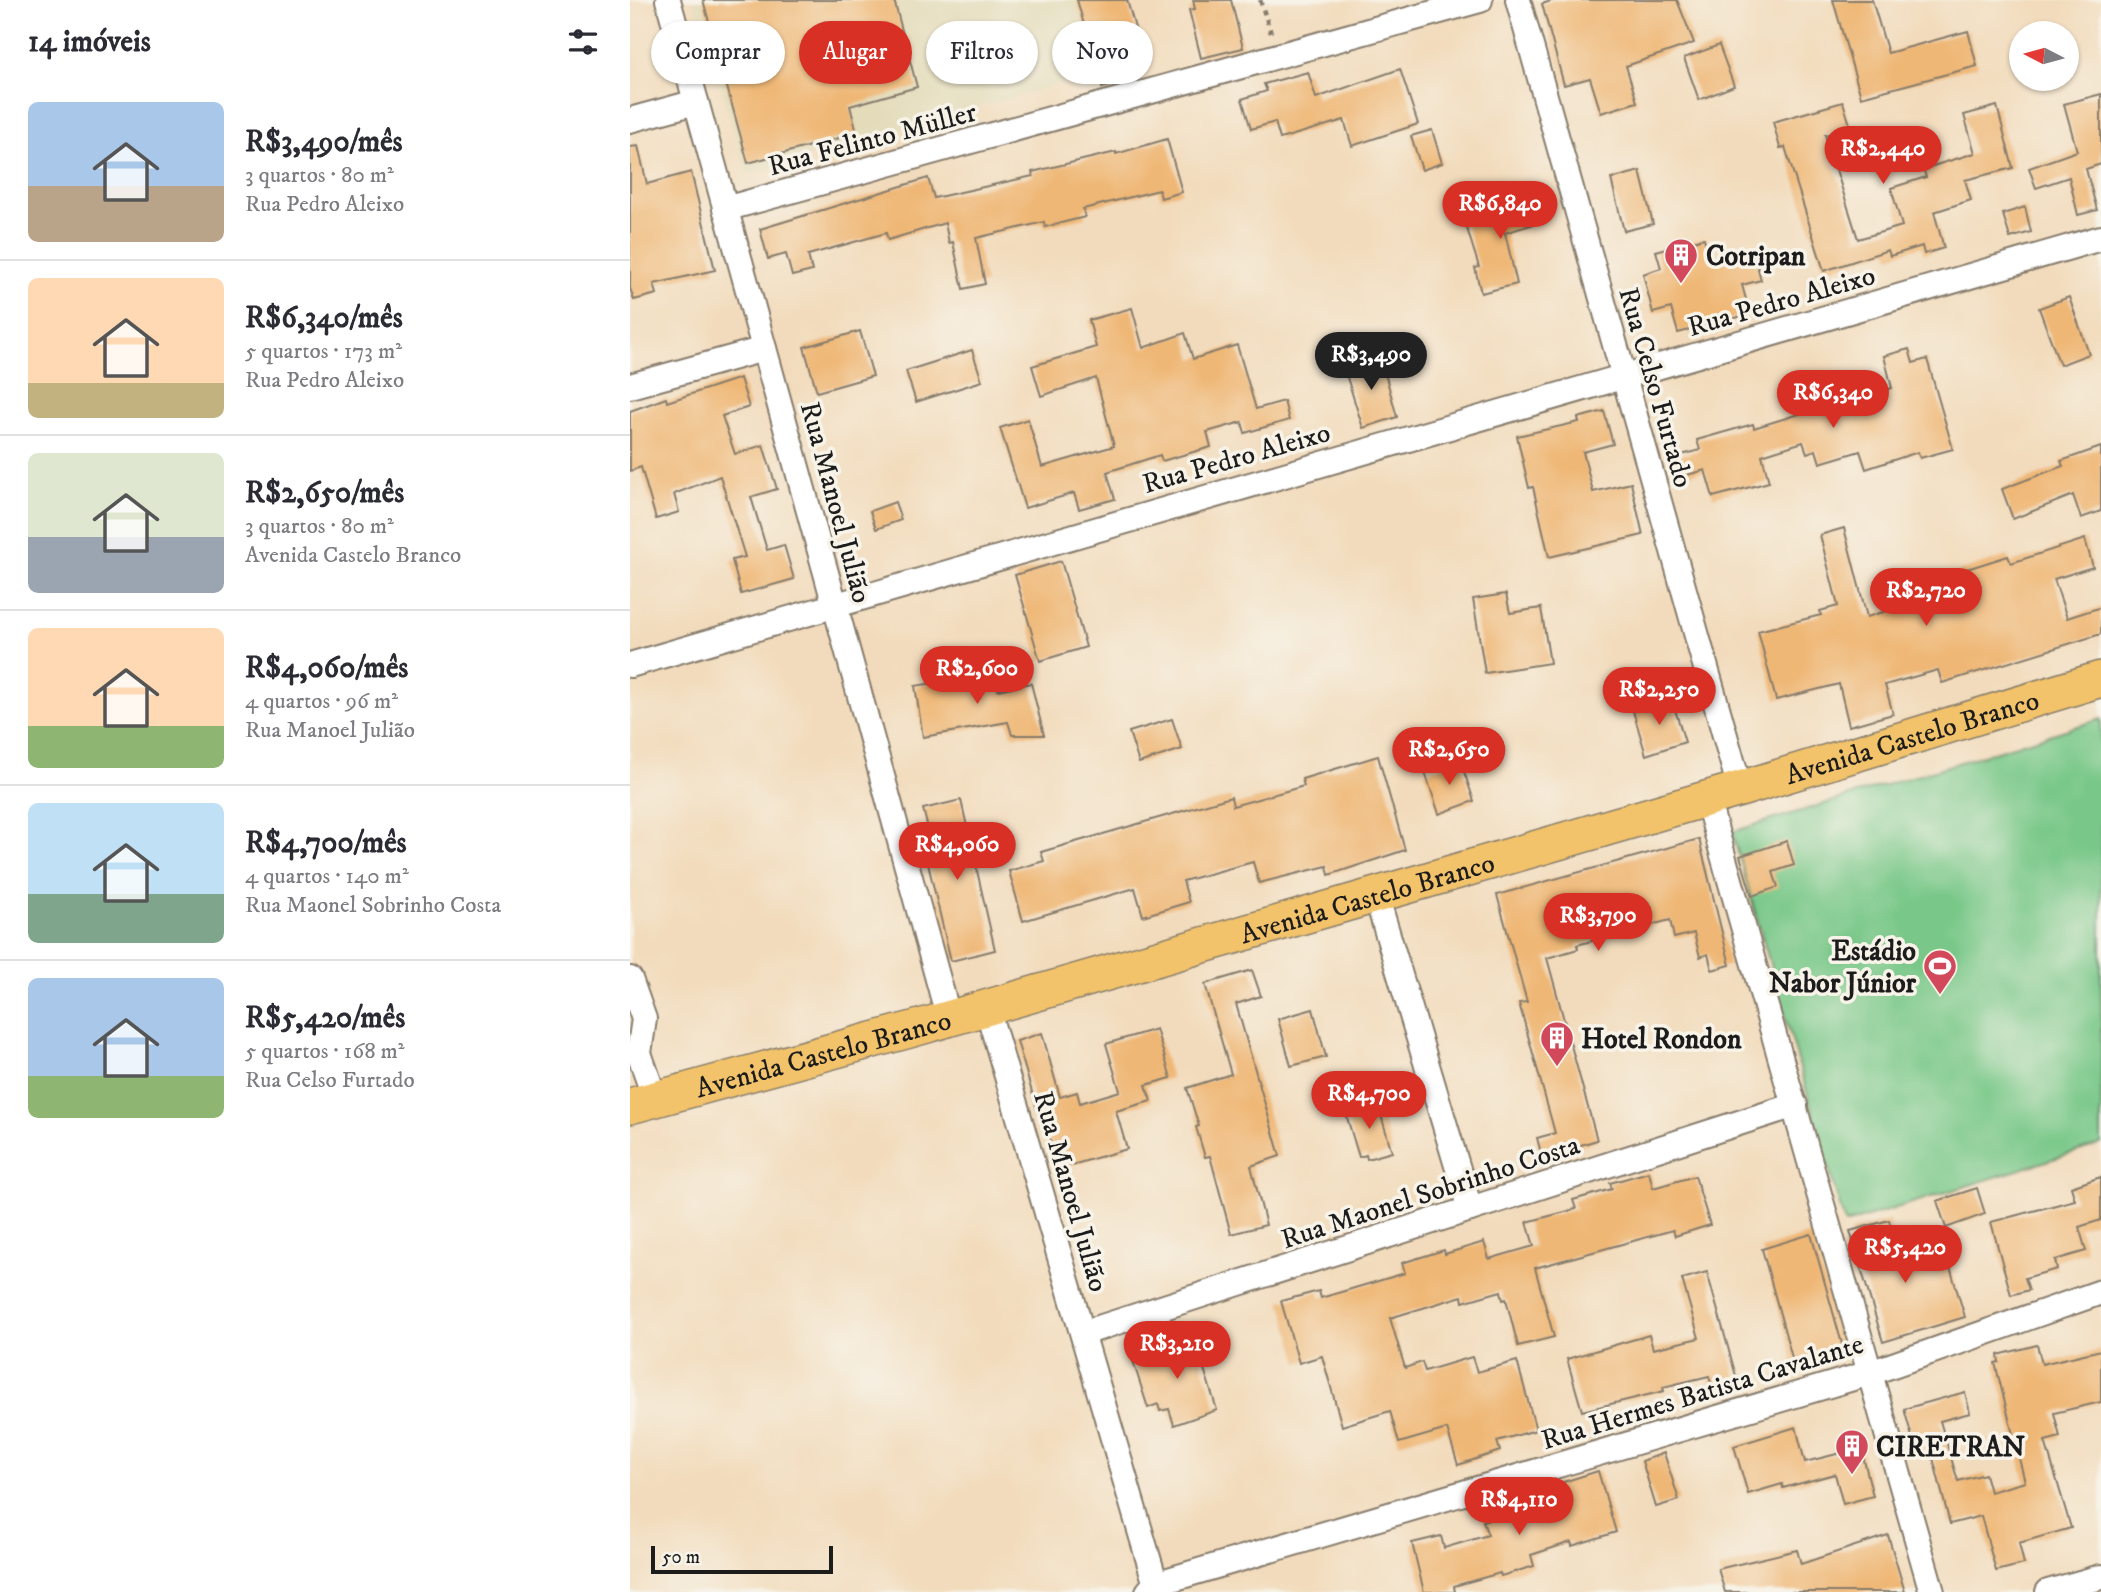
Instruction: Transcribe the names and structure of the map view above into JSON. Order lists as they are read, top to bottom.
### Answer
{
  "streets": {
    "highway": ["Avenida Castelo Branco"],
    "street": [
      "Rua Felinto Müller",
      "Rua Pedro Aleixo",
      "Rua Celso Furtado",
      "Rua Manoel Julião",
      "Rua Maonel Sobrinho Costa",
      "Rua Hermes Batista Cavalante"
    ]
  },
  "crossings": [
    ["Rua Felinto Müller", "Rua Manoel Julião"],
    ["Rua Pedro Aleixo", "Rua Celso Furtado"],
    ["Rua Pedro Aleixo", "Rua Manoel Julião"],
    ["Rua Celso Furtado", "Avenida Castelo Branco"],
    ["Rua Manoel Julião", "Avenida Castelo Branco"],
    ["Rua Manoel Julião", "Rua Maonel Sobrinho Costa"],
    ["Rua Manoel Julião", "Rua Hermes Batista Cavalante"]
  ],
  "places": {
    "building": ["Cotripan", "Hotel Rondon", "CIRETRAN"],
    "sports": ["Estádio Nabor Júnior"]
  },
  "scale_bar": "50 m",
  "north": "left",
  "page": {
    "heading": "14 imóveis",
    "chip": [
      "Comprar",
      "Alugar",
      "Filtros",
      "Novo"
    ],
    "list": [
      {
        "name": "R$3,490/mês",
        "note": "3 quartos · 80 m² · Rua Pedro Aleixo"
      },
      {
        "name": "R$6,340/mês",
        "note": "5 quartos · 173 m² · Rua Pedro Aleixo"
      },
      {
        "name": "R$2,650/mês",
        "note": "3 quartos · 80 m² · Avenida Castelo Branco"
      },
      {
        "name": "R$4,060/mês",
        "note": "4 quartos · 96 m² · Rua Manoel Julião"
      },
      {
        "name": "R$4,700/mês",
        "note": "4 quartos · 140 m² · Rua Maonel Sobrinho Costa"
      },
      {
        "name": "R$5,420/mês",
        "note": "5 quartos · 168 m² · Rua Celso Furtado"
      }
    ],
    "price": [
      "R$2,440",
      "R$6,840",
      "R$3,490",
      "R$6,340",
      "R$2,720",
      "R$2,600",
      "R$2,250",
      "R$2,650",
      "R$4,060",
      "R$3,790",
      "R$4,700",
      "R$5,420",
      "R$3,210",
      "R$4,110"
    ],
    "scale": "50 m"
  }
}
